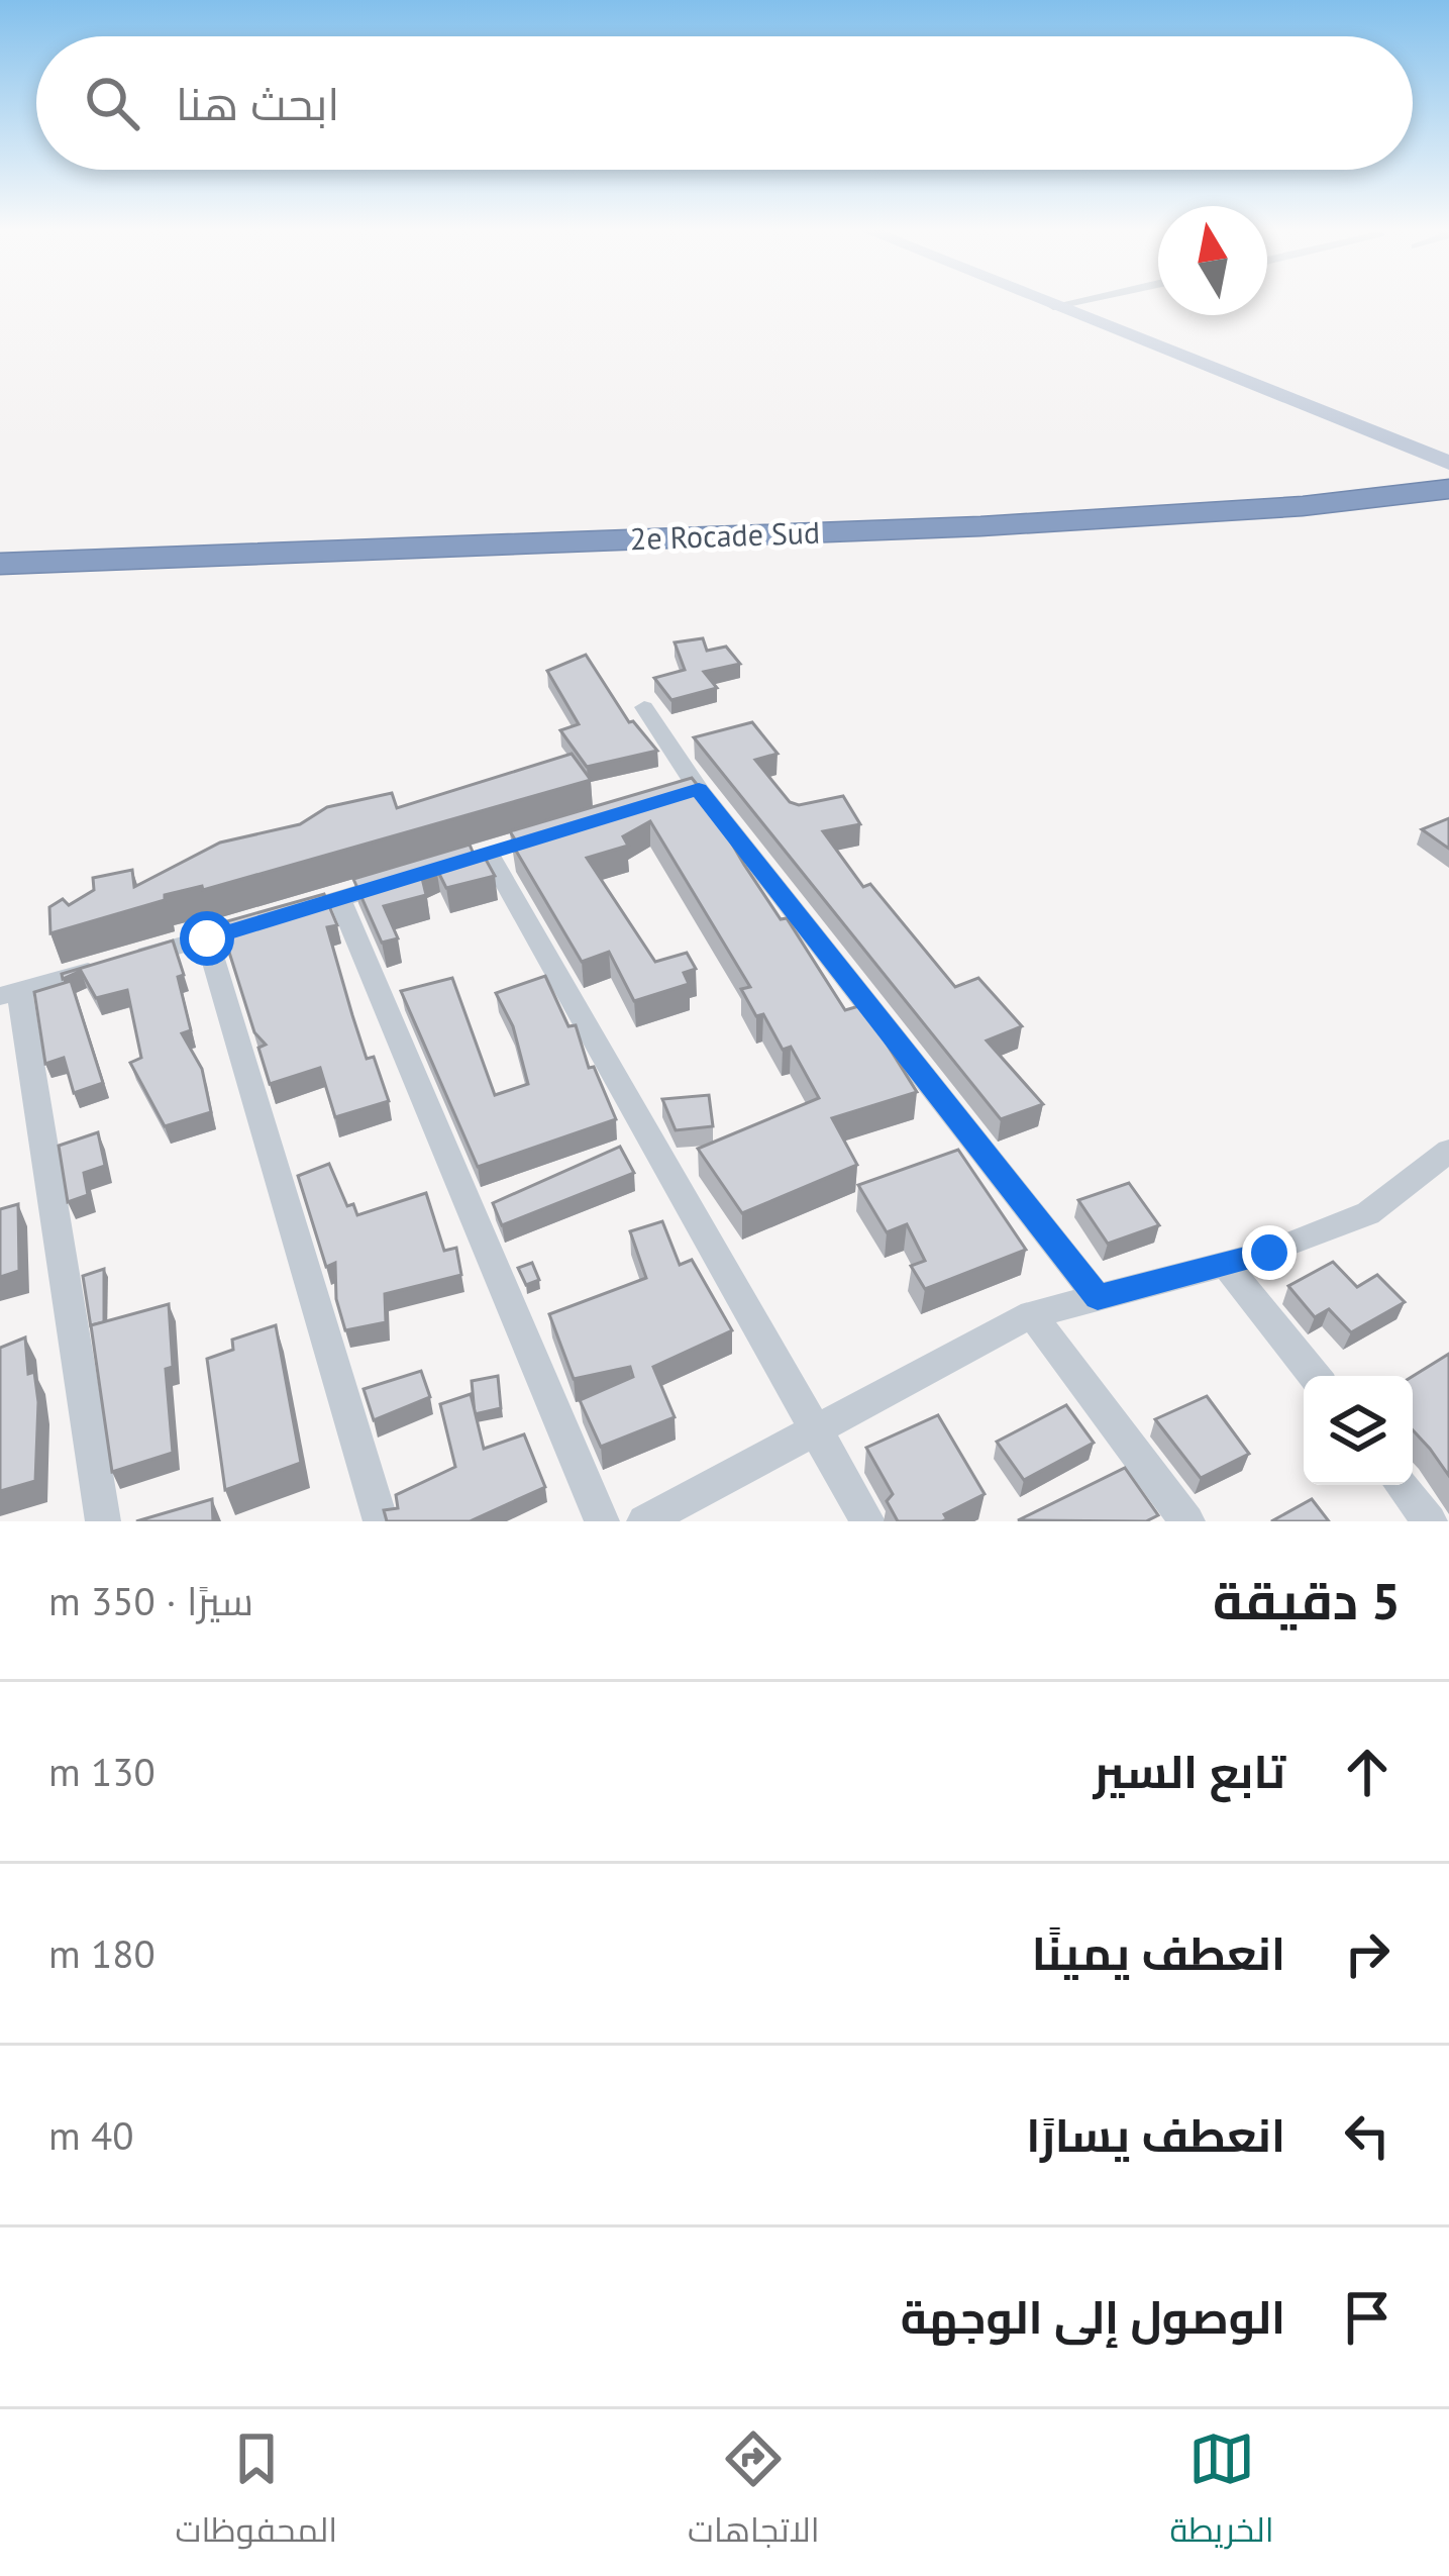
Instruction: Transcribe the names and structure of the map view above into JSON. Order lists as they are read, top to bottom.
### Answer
{
  "streets": {
    "highway": ["2e Rocade Sud"]
  },
  "north": "top",
  "page": {
    "search": "ابحث هنا",
    "heading": ["5 دقيقة", "سيرًا · 350 m"],
    "list": [
      ["تابع السير", "130 m"],
      ["انعطف يمينًا", "180 m"],
      ["انعطف يسارًا", "40 m"],
      "الوصول إلى الوجهة"
    ],
    "nav": ["الخريطة", "الاتجاهات", "المحفوظات"]
  }
}
